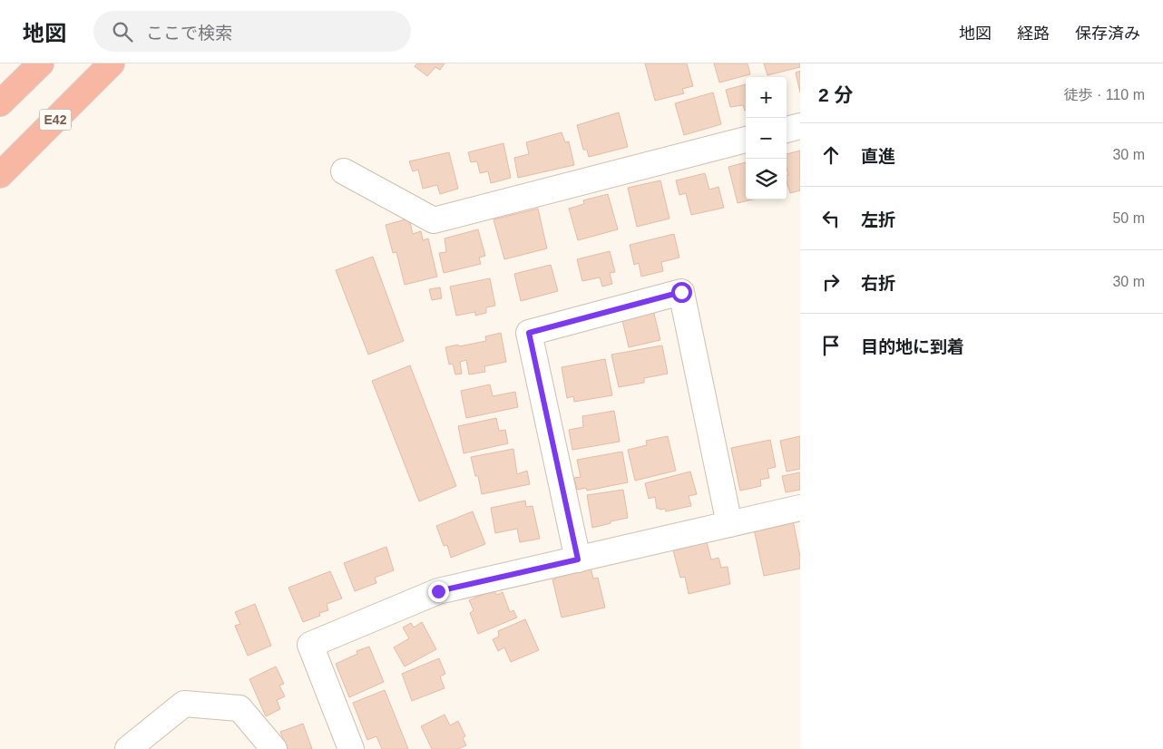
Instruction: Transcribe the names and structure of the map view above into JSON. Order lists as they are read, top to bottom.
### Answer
{
  "streets": {
    "highway": ["E42"]
  },
  "page": {
    "header": "地図",
    "search": "ここで検索",
    "nav": ["地図", "経路", "保存済み"],
    "heading": ["2 分", "徒歩 · 110 m"],
    "map_buttons": ["+", "−"],
    "list": [
      ["直進", "30 m"],
      ["左折", "50 m"],
      ["右折", "30 m"],
      "目的地に到着"
    ]
  }
}
